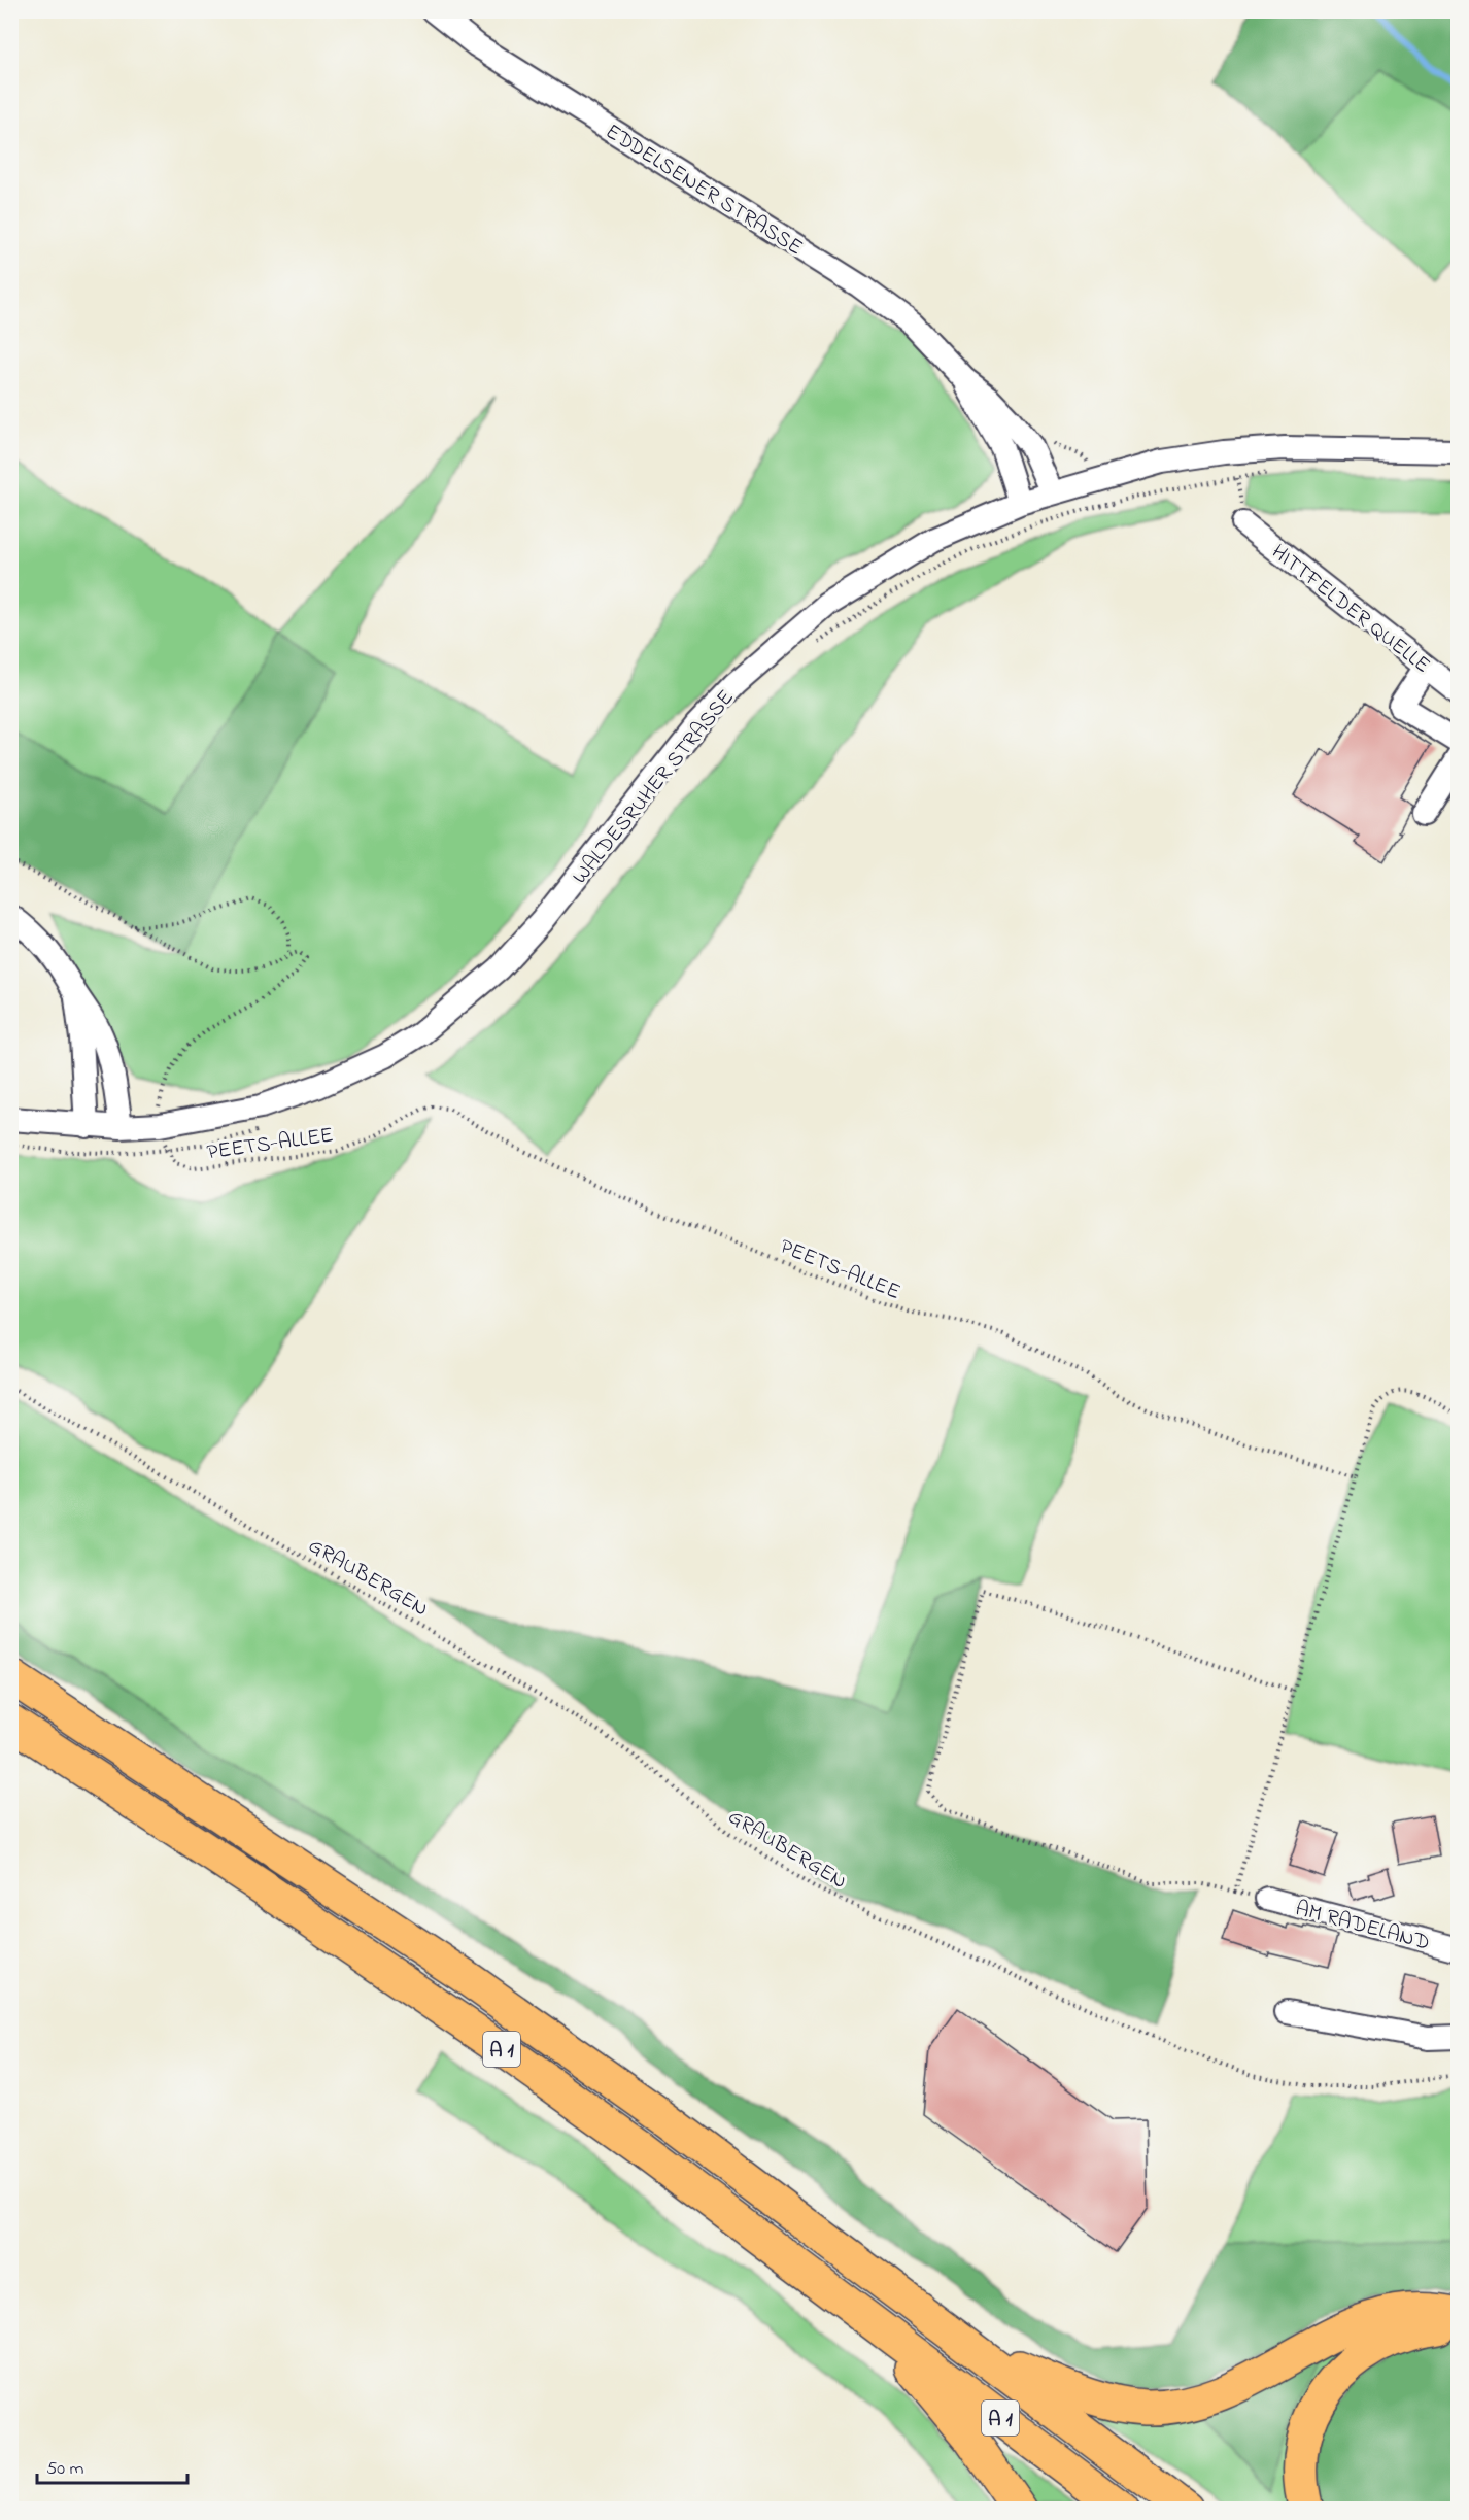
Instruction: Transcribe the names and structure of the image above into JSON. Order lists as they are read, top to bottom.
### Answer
{
  "streets": {
    "highway": ["A 1"],
    "street": [
      "EDDELSENER STRASSE",
      "HITTFELDER QUELLE",
      "WALDESRUHER STRASSE",
      "AM RADELAND"
    ],
    "path": ["PEETS-ALLEE", "GRAUBERGEN"]
  },
  "crossings": [
    ["EDDELSENER STRASSE", "WALDESRUHER STRASSE"]
  ],
  "scale_bar": "50 m"
}
